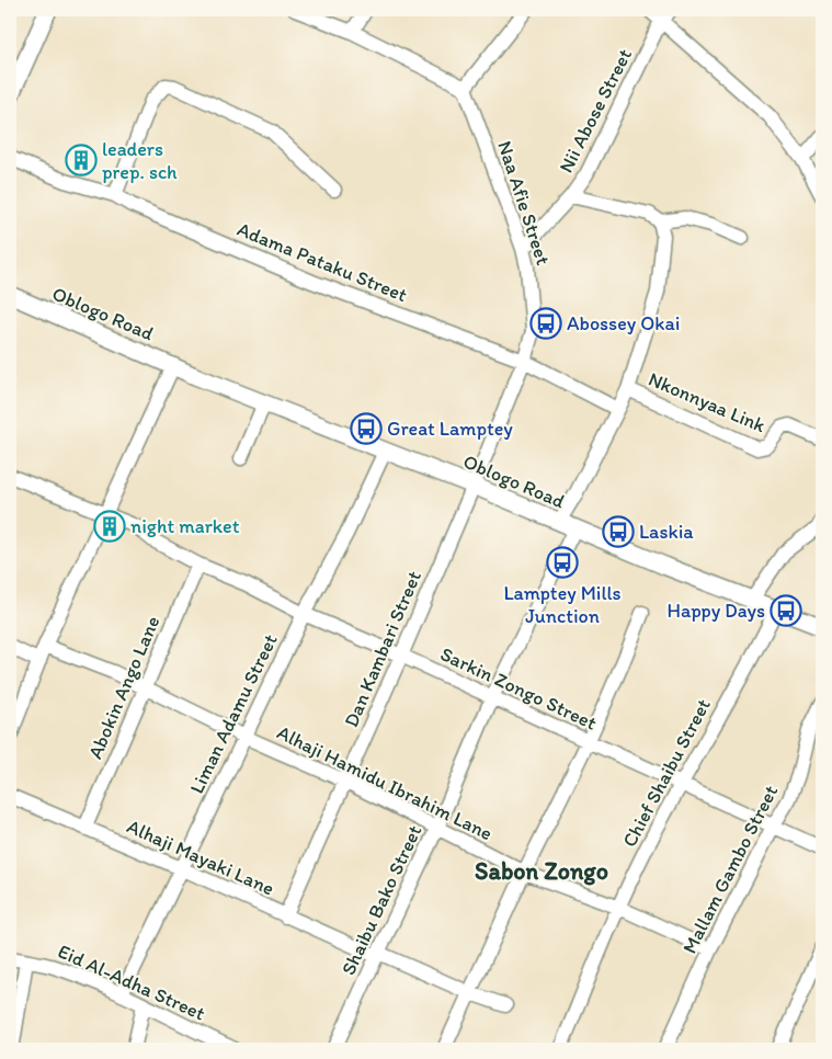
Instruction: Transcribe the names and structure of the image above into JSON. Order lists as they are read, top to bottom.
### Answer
{
  "streets": {
    "main road": ["Oblogo Road"],
    "street": [
      "Nii Abose Street",
      "Naa Afie Street",
      "Adama Pataku Street",
      "Nkonnyaa Link",
      "Dan Kambari Street",
      "Abokin Ango Lane",
      "Sarkin Zongo Street",
      "Liman Adamu Street",
      "Chief Shaibu Street",
      "Alhaji Hamidu Ibrahim Lane",
      "Alhaji Mayaki Lane",
      "Mallam Gambo Street",
      "Shaibu Bako Street",
      "Eid Al-Adha Street"
    ]
  },
  "crossings": [
    ["Nii Abose Street", "Naa Afie Street"],
    ["Naa Afie Street", "Adama Pataku Street"],
    ["Naa Afie Street", "Oblogo Road"],
    ["Naa Afie Street", "Dan Kambari Street"],
    ["Adama Pataku Street", "Shaibu Bako Street"],
    ["Oblogo Road", "Dan Kambari Street"],
    ["Oblogo Road", "Liman Adamu Street"],
    ["Oblogo Road", "Chief Shaibu Street"],
    ["Oblogo Road", "Shaibu Bako Street"],
    ["Nkonnyaa Link", "Shaibu Bako Street"],
    ["Dan Kambari Street", "Sarkin Zongo Street"],
    ["Dan Kambari Street", "Alhaji Hamidu Ibrahim Lane"],
    ["Dan Kambari Street", "Alhaji Mayaki Lane"],
    ["Abokin Ango Lane", "Sarkin Zongo Street"],
    ["Abokin Ango Lane", "Alhaji Hamidu Ibrahim Lane"],
    ["Abokin Ango Lane", "Alhaji Mayaki Lane"],
    ["Sarkin Zongo Street", "Liman Adamu Street"],
    ["Sarkin Zongo Street", "Chief Shaibu Street"],
    ["Sarkin Zongo Street", "Mallam Gambo Street"],
    ["Sarkin Zongo Street", "Shaibu Bako Street"],
    ["Liman Adamu Street", "Alhaji Hamidu Ibrahim Lane"],
    ["Liman Adamu Street", "Alhaji Mayaki Lane"],
    ["Liman Adamu Street", "Eid Al-Adha Street"],
    ["Chief Shaibu Street", "Alhaji Hamidu Ibrahim Lane"],
    ["Alhaji Hamidu Ibrahim Lane", "Mallam Gambo Street"],
    ["Alhaji Hamidu Ibrahim Lane", "Shaibu Bako Street"],
    ["Alhaji Mayaki Lane", "Shaibu Bako Street"]
  ],
  "districts": ["Sabon Zongo"],
  "places": {
    "building": ["leaders prep. sch", "night market"],
    "bus stop": [
      "Abossey Okai",
      "Great Lamptey",
      "Laskia",
      "Lamptey Mills Junction",
      "Happy Days"
    ]
  }
}
